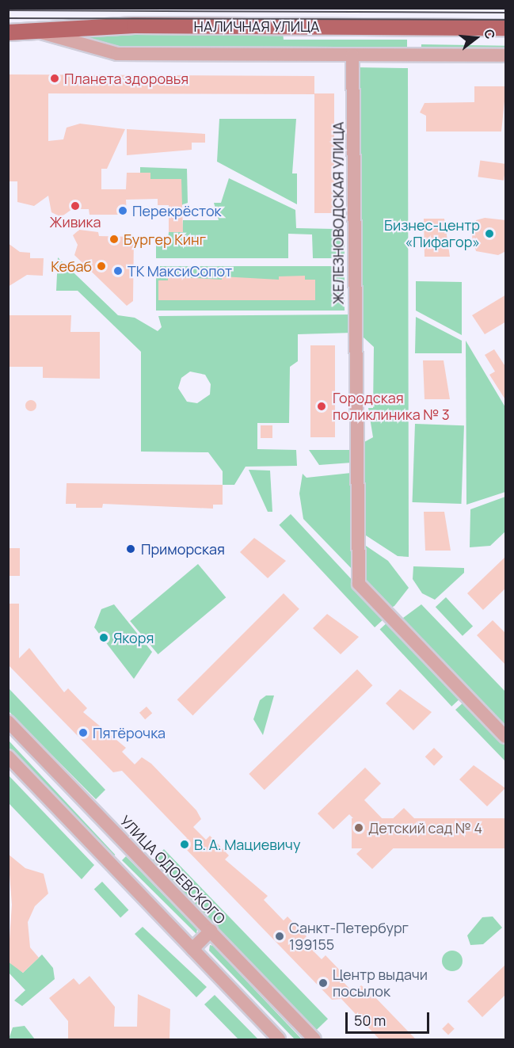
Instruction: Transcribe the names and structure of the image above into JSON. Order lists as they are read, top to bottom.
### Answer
{
  "streets": {
    "main road": ["НАЛИЧНАЯ УЛИЦА"],
    "street": ["ЖЕЛЕЗНОВОДСКАЯ УЛИЦА", "УЛИЦА ОДОЕВСКОГО"]
  },
  "places": [
    "Планета здоровья",
    "Живика",
    "Перекрёсток",
    "Бизнес-центр «Пифагор»",
    "Бургер Кинг",
    "Кебаб",
    "ТК МаксиСопот",
    "Городская поликлиника № 3",
    "Приморская",
    "Якоря",
    "Пятёрочка",
    "Детский сад № 4",
    "В. А. Мациевичу",
    "Санкт-Петербург 199155",
    "Центр выдачи посылок"
  ],
  "scale_bar": "50 m",
  "north": "right"
}
